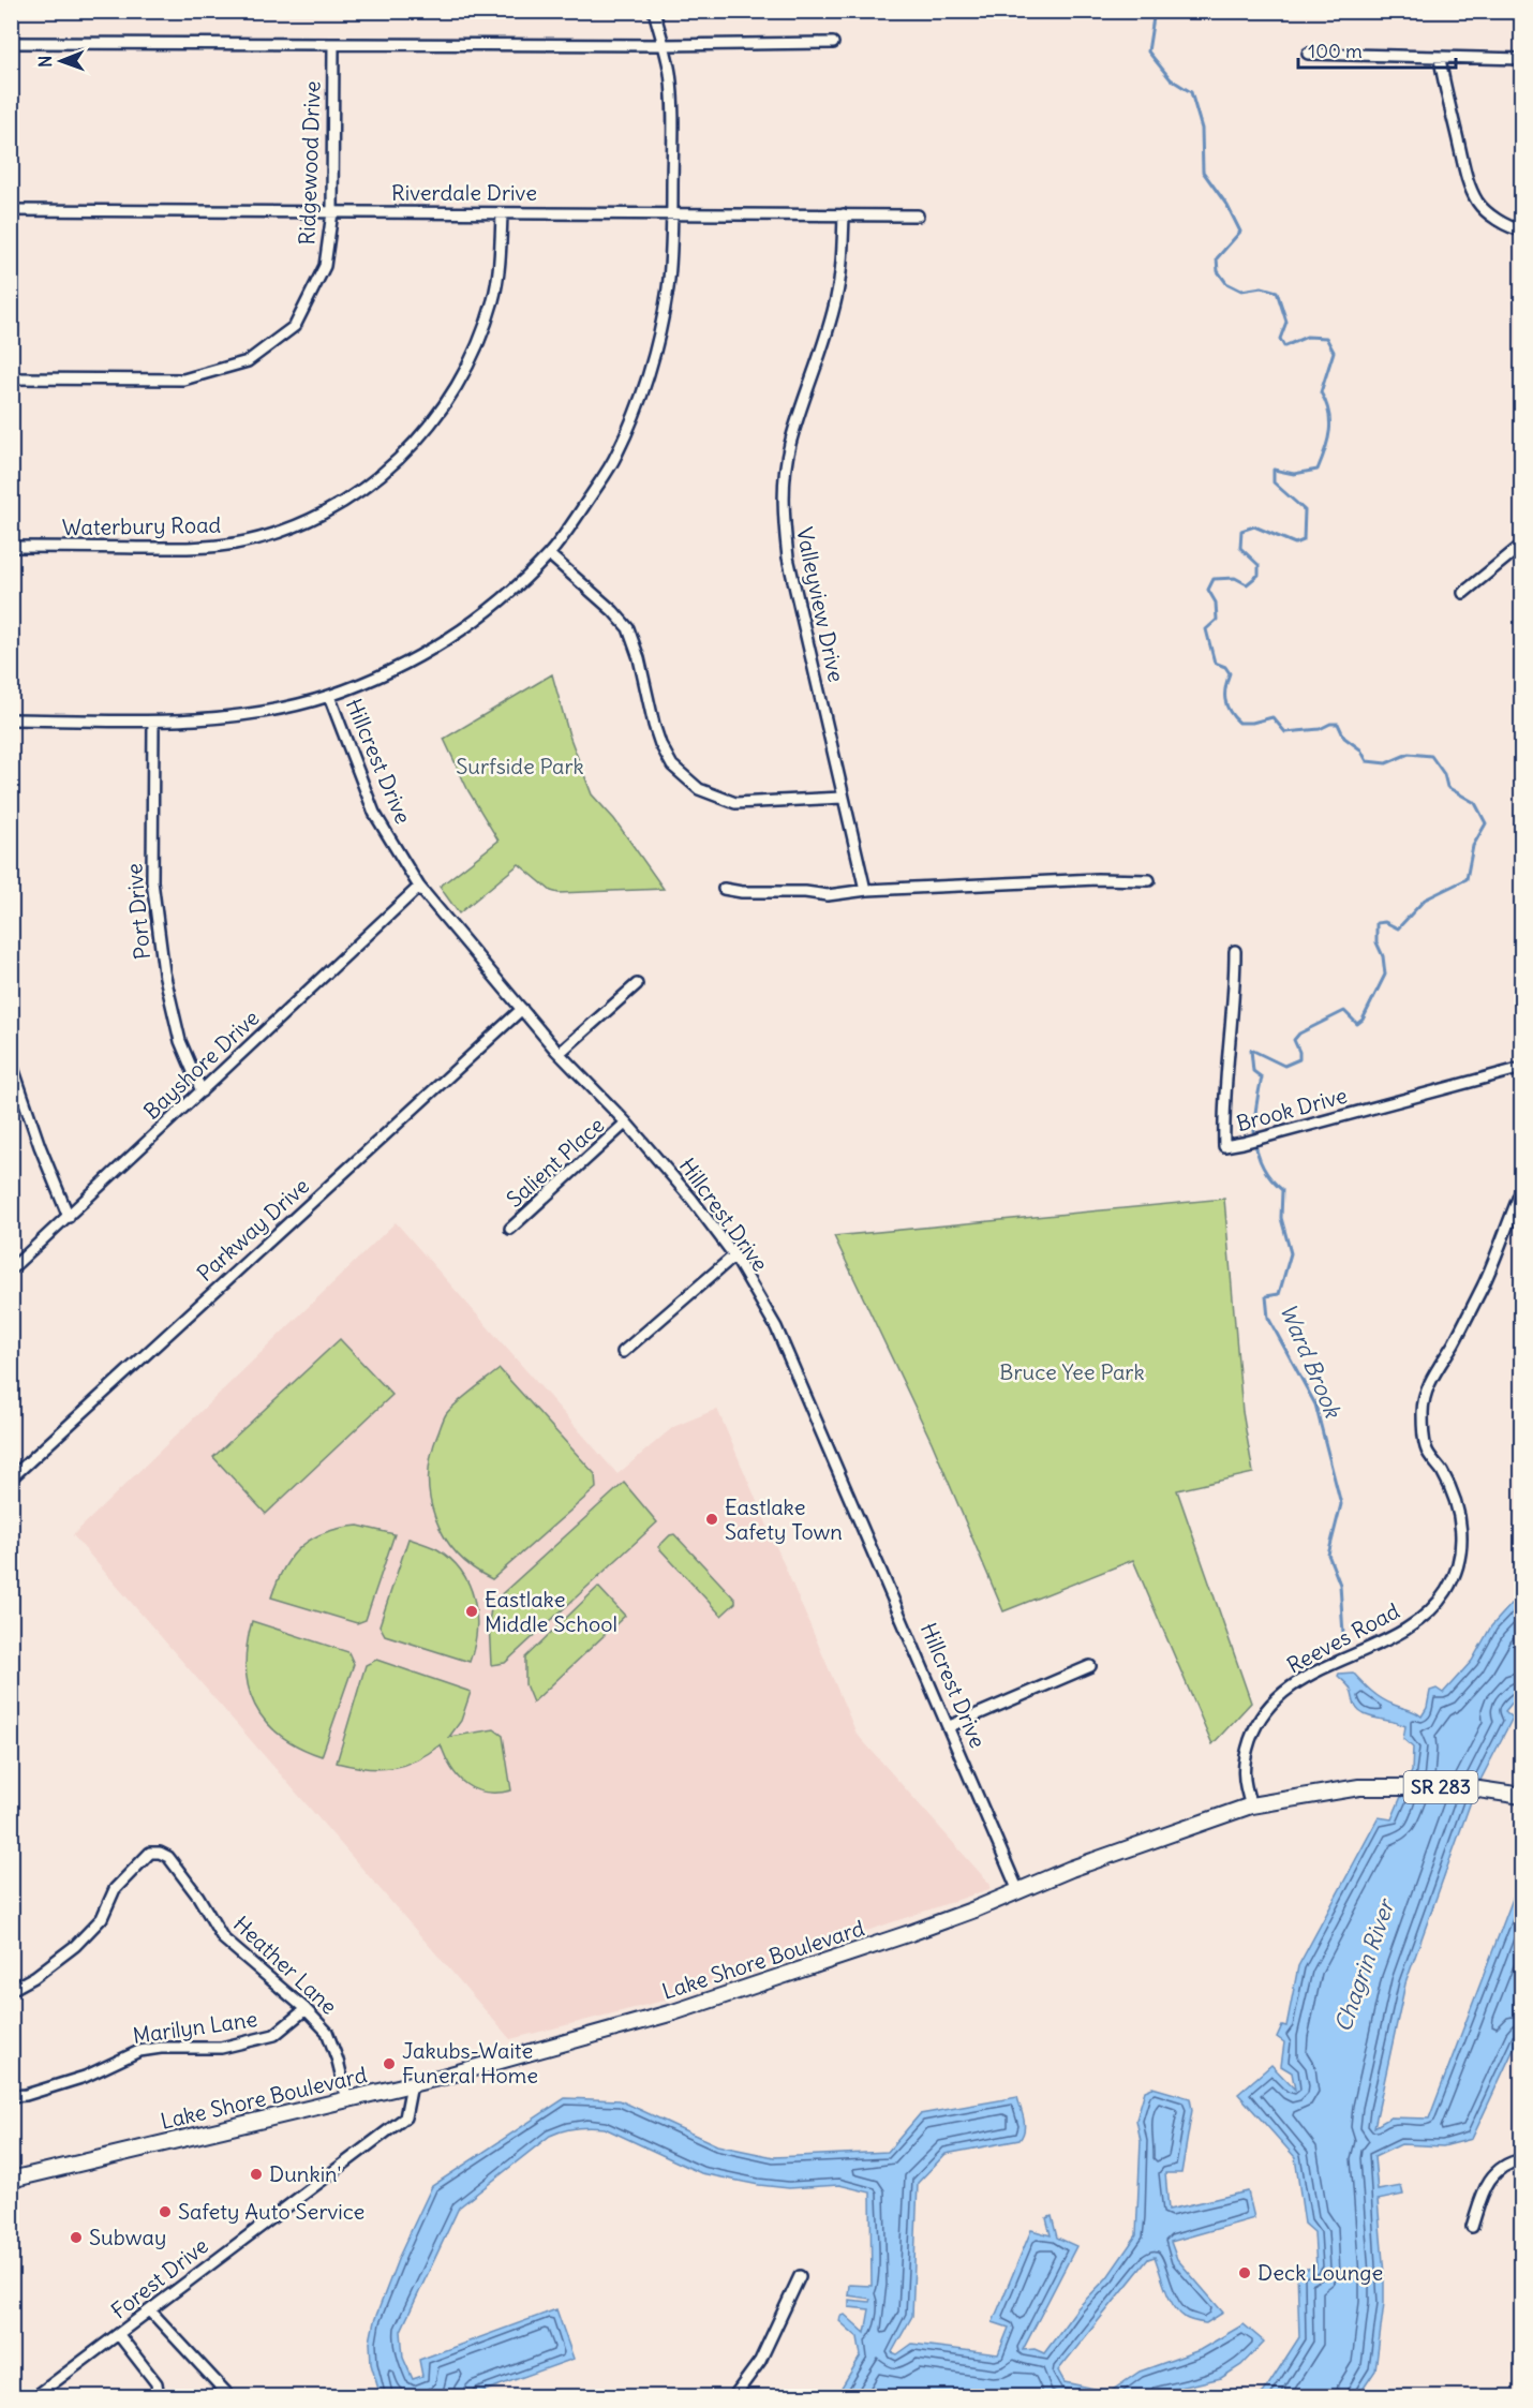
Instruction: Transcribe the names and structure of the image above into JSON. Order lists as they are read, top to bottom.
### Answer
{
  "streets": {
    "main road": ["SR 283", "Lake Shore Boulevard"],
    "street": [
      "Ridgewood Drive",
      "Riverdale Drive",
      "Waterbury Road",
      "Valleyview Drive",
      "Hillcrest Drive",
      "Port Drive",
      "Bayshore Drive",
      "Brook Drive",
      "Salient Place",
      "Parkway Drive",
      "Reeves Road",
      "Heather Lane",
      "Marilyn Lane",
      "Forest Drive"
    ]
  },
  "crossings": [
    ["Ridgewood Drive", "Riverdale Drive"],
    ["Riverdale Drive", "Waterbury Road"],
    ["Riverdale Drive", "Valleyview Drive"],
    ["Hillcrest Drive", "Bayshore Drive"],
    ["Hillcrest Drive", "Salient Place"],
    ["Hillcrest Drive", "Parkway Drive"],
    ["Hillcrest Drive", "Lake Shore Boulevard"],
    ["Port Drive", "Bayshore Drive"],
    ["Reeves Road", "Lake Shore Boulevard"],
    ["Lake Shore Boulevard", "Heather Lane"],
    ["Lake Shore Boulevard", "Forest Drive"],
    ["Heather Lane", "Marilyn Lane"]
  ],
  "water": ["Ward Brook", "Chagrin River"],
  "parks": ["Surfside Park", "Bruce Yee Park"],
  "places": [
    "Eastlake Safety Town",
    "Eastlake Middle School",
    "Jakubs-Waite Funeral Home",
    "Dunkin'",
    "Safety Auto Service",
    "Subway",
    "Deck Lounge"
  ],
  "scale_bar": "100 m",
  "north": "left"
}
